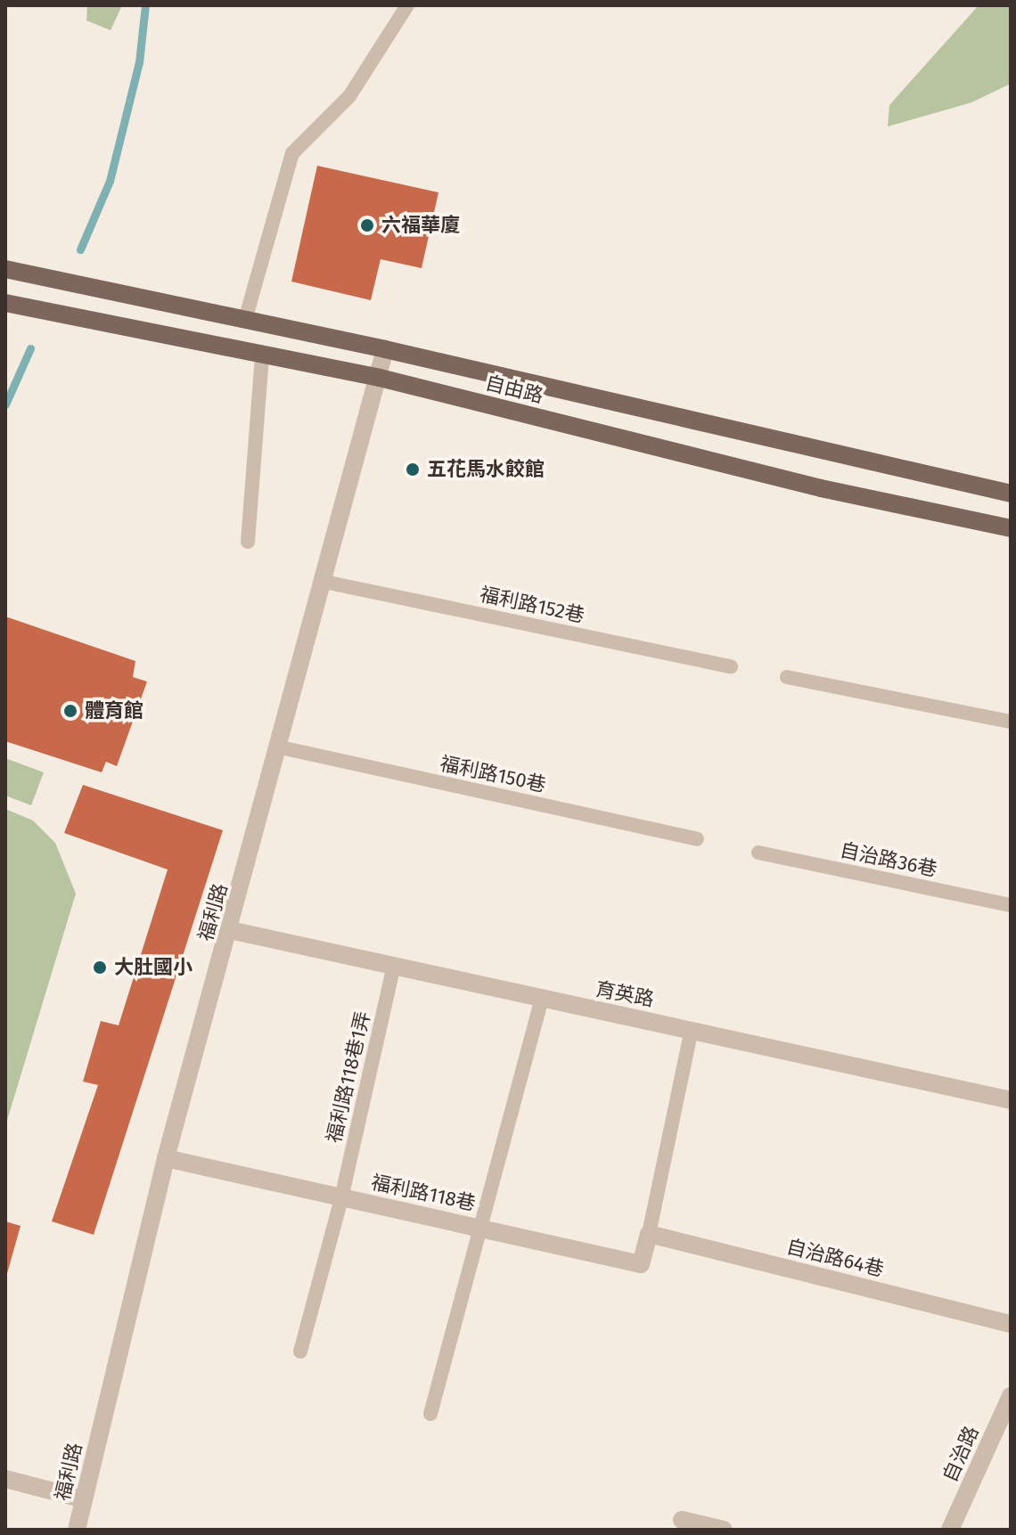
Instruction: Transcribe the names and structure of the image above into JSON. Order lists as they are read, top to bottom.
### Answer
{
  "streets": {
    "main road": ["自由路"],
    "street": [
      "福利路",
      "育英路",
      "福利路118巷",
      "自治路64巷",
      "自治路"
    ],
    "lane": [
      "福利路152巷",
      "福利路150巷",
      "自治路36巷",
      "福利路118巷1弄"
    ]
  },
  "crossings": [
    ["自由路", "福利路"],
    ["福利路152巷", "福利路"],
    ["福利路150巷", "福利路"],
    ["福利路", "育英路"],
    ["福利路", "福利路118巷"],
    ["育英路", "福利路118巷1弄"],
    ["福利路118巷1弄", "福利路118巷"],
    ["福利路118巷", "自治路64巷"]
  ],
  "places": [
    "六福華廈",
    "五花馬水餃館",
    "體育館",
    "大肚國小"
  ]
}
